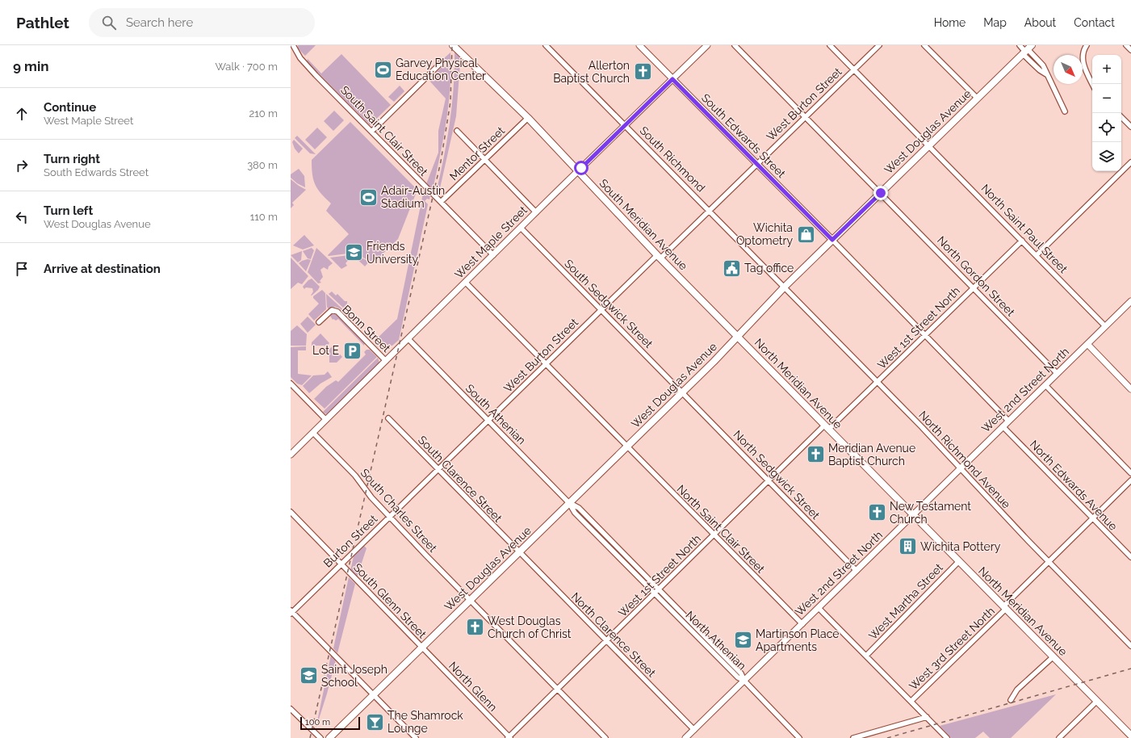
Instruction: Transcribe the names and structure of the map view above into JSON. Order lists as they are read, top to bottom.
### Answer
{
  "streets": {
    "main road": ["West Douglas Avenue", "South Meridian Avenue", "North Meridian Avenue"],
    "street": [
      "West Burton Street",
      "South Saint Clair Street",
      "South Edwards Street",
      "Mentor Street",
      "South Richmond",
      "North Saint Paul Street",
      "West Maple Street",
      "North Gordon Street",
      "South Sedgwick Street",
      "West 1st Street North",
      "Bonn Street",
      "West 2nd Street North",
      "South Athenian",
      "North Richmond Avenue",
      "North Sedgwick Street",
      "South Clarence Street",
      "North Edwards Avenue",
      "South Charles Street",
      "North Saint Clair Street",
      "Burton Street",
      "South Glenn Street",
      "West Martha Street",
      "North Clarence Street",
      "North Athenian",
      "West 3rd Street North",
      "North Glenn"
    ]
  },
  "crossings": [
    ["West Burton Street", "South Edwards Street"],
    ["West Burton Street", "South Richmond"],
    ["West Burton Street", "South Meridian Avenue"],
    ["West Burton Street", "North Saint Paul Street"],
    ["West Burton Street", "North Gordon Street"],
    ["West Burton Street", "South Sedgwick Street"],
    ["West Burton Street", "South Athenian"],
    ["West Burton Street", "South Clarence Street"],
    ["West Burton Street", "Burton Street"],
    ["South Saint Clair Street", "Mentor Street"],
    ["South Saint Clair Street", "West Maple Street"],
    ["West Douglas Avenue", "South Edwards Street"],
    ["West Douglas Avenue", "South Richmond"],
    ["West Douglas Avenue", "South Meridian Avenue"],
    ["West Douglas Avenue", "North Saint Paul Street"],
    ["West Douglas Avenue", "North Gordon Street"],
    ["West Douglas Avenue", "South Sedgwick Street"],
    ["West Douglas Avenue", "North Meridian Avenue"],
    ["West Douglas Avenue", "South Athenian"],
    ["West Douglas Avenue", "North Richmond Avenue"],
    ["West Douglas Avenue", "North Sedgwick Street"],
    ["West Douglas Avenue", "South Clarence Street"],
    ["West Douglas Avenue", "South Charles Street"],
    ["West Douglas Avenue", "North Saint Clair Street"],
    ["West Douglas Avenue", "South Glenn Street"],
    ["West Douglas Avenue", "North Clarence Street"],
    ["West Douglas Avenue", "North Athenian"],
    ["West Douglas Avenue", "North Glenn"],
    ["South Edwards Street", "West Maple Street"],
    ["Mentor Street", "South Meridian Avenue"],
    ["South Richmond", "West Maple Street"],
    ["South Richmond", "North Richmond Avenue"],
    ["South Meridian Avenue", "West Maple Street"],
    ["South Meridian Avenue", "North Meridian Avenue"],
    ["North Saint Paul Street", "West 1st Street North"],
    ["North Saint Paul Street", "West 2nd Street North"],
    ["West Maple Street", "South Sedgwick Street"],
    ["West Maple Street", "Bonn Street"],
    ["West Maple Street", "South Athenian"],
    ["West Maple Street", "South Charles Street"],
    ["North Gordon Street", "West 1st Street North"],
    ["North Gordon Street", "West 2nd Street North"],
    ["South Sedgwick Street", "North Sedgwick Street"],
    ["West 1st Street North", "North Meridian Avenue"],
    ["West 1st Street North", "North Richmond Avenue"],
    ["West 1st Street North", "North Sedgwick Street"],
    ["West 1st Street North", "South Charles Street"],
    ["West 1st Street North", "North Saint Clair Street"],
    ["West 1st Street North", "North Clarence Street"],
    ["West 1st Street North", "North Athenian"],
    ["West 1st Street North", "North Glenn"],
    ["North Meridian Avenue", "West 2nd Street North"],
    ["North Meridian Avenue", "West Martha Street"],
    ["North Meridian Avenue", "West 3rd Street North"],
    ["West 2nd Street North", "North Richmond Avenue"],
    ["West 2nd Street North", "North Sedgwick Street"],
    ["West 2nd Street North", "North Edwards Avenue"],
    ["West 2nd Street North", "North Saint Clair Street"],
    ["West 2nd Street North", "North Clarence Street"],
    ["West 2nd Street North", "North Athenian"],
    ["South Athenian", "North Athenian"],
    ["North Richmond Avenue", "West 3rd Street North"],
    ["South Clarence Street", "Burton Street"],
    ["South Clarence Street", "North Clarence Street"],
    ["North Edwards Avenue", "West 3rd Street North"],
    ["South Charles Street", "Burton Street"],
    ["Burton Street", "South Glenn Street"],
    ["South Glenn Street", "North Glenn"]
  ],
  "places": {
    "sports": ["Garvey Physical Education Center", "Adair-Austin Stadium"],
    "church": [
      "Allerton Baptist Church",
      "Meridian Avenue Baptist Church",
      "New Testament Church",
      "West Douglas Church of Christ"
    ],
    "shop": ["Wichita Optometry"],
    "school or university": ["Friends University", "Martinson Place Apartments", "Saint Joseph School"],
    "public building": ["Tag office"],
    "parking": ["Lot E"],
    "building": ["Wichita Pottery"],
    "bar": ["The Shamrock Lounge"]
  },
  "scale_bar": "100 m",
  "north": "bottom right",
  "page": {
    "header": "Pathlet",
    "search": "Search here",
    "nav": [
      "Home",
      "Map",
      "About",
      "Contact"
    ],
    "heading": ["9 min", "Walk · 700 m"],
    "map_buttons": ["+", "−"],
    "list": [
      ["Continue", "West Maple Street", "210 m"],
      ["Turn right", "South Edwards Street", "380 m"],
      ["Turn left", "West Douglas Avenue", "110 m"],
      "Arrive at destination"
    ],
    "scale": "100 m"
  }
}
